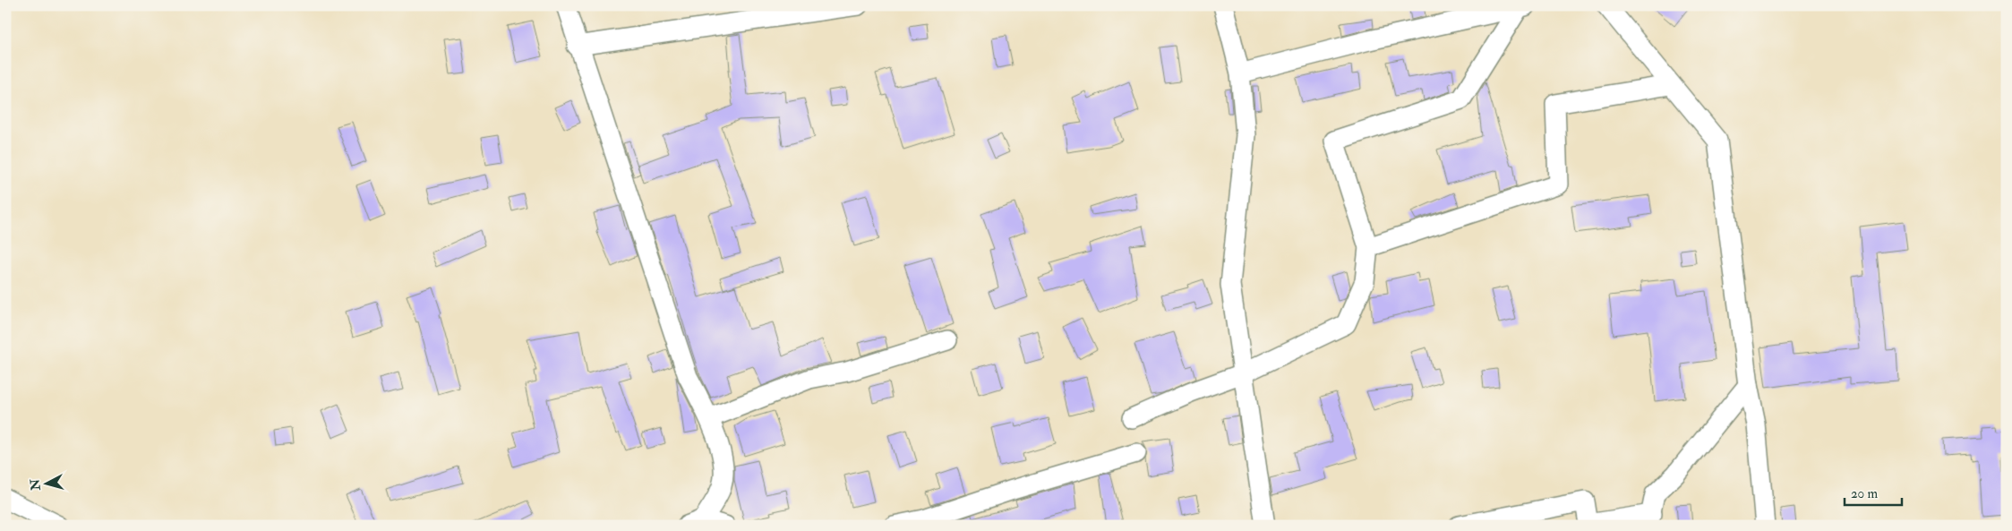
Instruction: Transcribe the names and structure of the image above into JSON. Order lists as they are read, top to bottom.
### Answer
{
  "scale_bar": "20 m",
  "north": "left"
}
